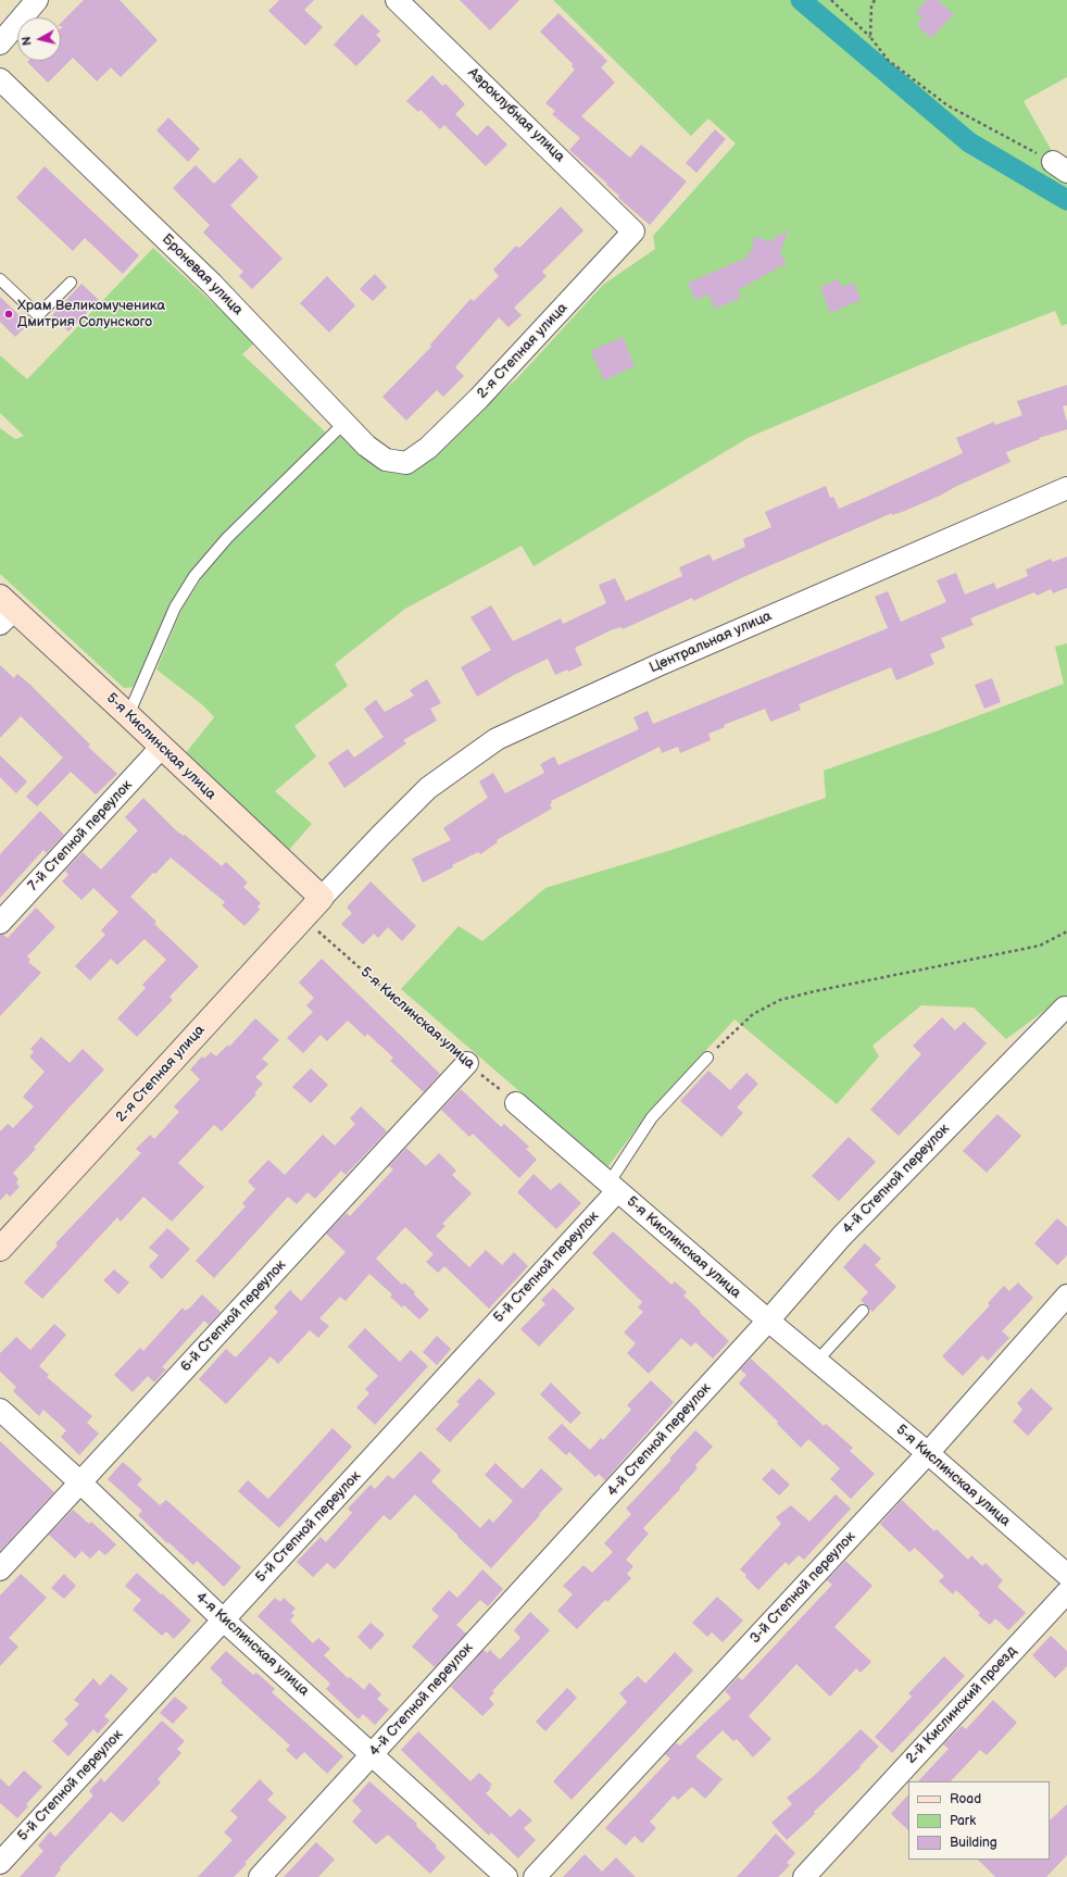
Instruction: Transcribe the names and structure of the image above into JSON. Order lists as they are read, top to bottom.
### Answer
{
  "streets": {
    "street": [
      "Аэроклубная улица",
      "Броневая улица",
      "2-я Степная улица",
      "Центральная улица",
      "5-я Кислинская улица",
      "7-й Степной переулок",
      "4-й Степной переулок",
      "5-й Степной переулок",
      "6-й Степной переулок",
      "3-й Степной переулок",
      "4-я Кислинская улица",
      "2-й Кислинский проезд"
    ]
  },
  "crossings": [
    ["Аэроклубная улица", "2-я Степная улица"],
    ["Броневая улица", "2-я Степная улица"],
    ["2-я Степная улица", "Центральная улица"],
    ["2-я Степная улица", "5-я Кислинская улица"],
    ["Центральная улица", "5-я Кислинская улица"],
    ["5-я Кислинская улица", "7-й Степной переулок"],
    ["5-я Кислинская улица", "4-й Степной переулок"],
    ["5-я Кислинская улица", "5-й Степной переулок"],
    ["5-я Кислинская улица", "6-й Степной переулок"],
    ["5-я Кислинская улица", "3-й Степной переулок"],
    ["4-й Степной переулок", "4-я Кислинская улица"],
    ["5-й Степной переулок", "4-я Кислинская улица"],
    ["6-й Степной переулок", "4-я Кислинская улица"]
  ],
  "places": ["Храм Великомученика Дмитрия Солунского"],
  "legend": ["Road", "Park", "Building"],
  "north": "left"
}
